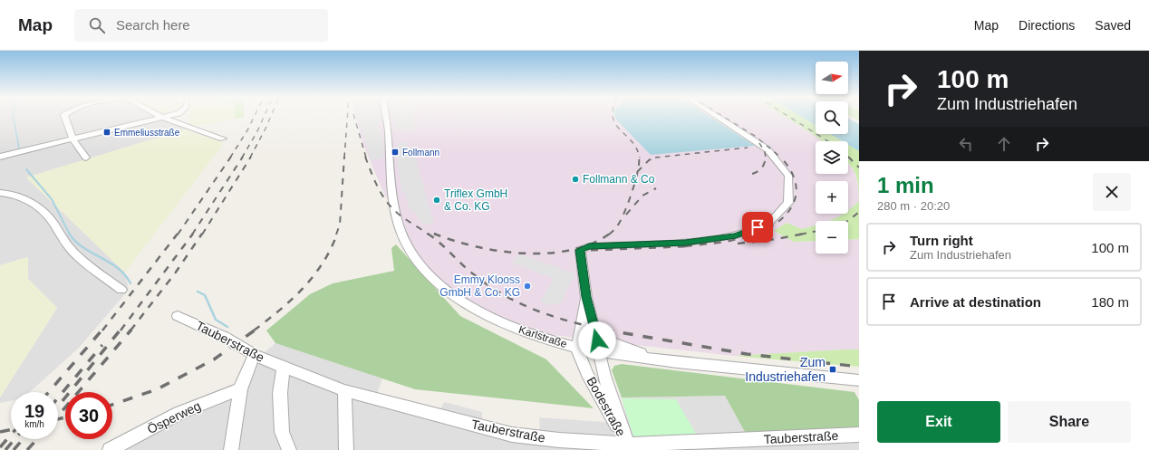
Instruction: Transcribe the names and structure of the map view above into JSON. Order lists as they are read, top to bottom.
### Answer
{
  "streets": {
    "street": [
      "Karlstraße",
      "Tauberstraße",
      "Bodestraße",
      "Ösperweg"
    ]
  },
  "crossings": [
    ["Karlstraße", "Bodestraße"],
    ["Tauberstraße", "Bodestraße"]
  ],
  "places": {
    "transit": ["Emmeliusstraße", "Follmann", "Zum Industriehafen"],
    "other": ["Follmann & Co", "Triflex GmbH & Co. KG", "Emmy Klooss GmbH & Co. KG"]
  },
  "north": "right",
  "page": {
    "header": "Map",
    "search": "Search here",
    "nav": ["Map", "Directions", "Saved"],
    "turn": ["100 m", "Zum Industriehafen"],
    "map_buttons": ["+", "−"],
    "heading": ["1 min", "280 m · 20:20"],
    "list": [
      {
        "name": "Turn right",
        "note": "Zum Industriehafen",
        "value": "100 m"
      },
      {
        "name": "Arrive at destination",
        "value": "180 m"
      }
    ],
    "speed": "19 km/h",
    "limit": "30",
    "buttons": ["Exit", "Share"]
  }
}
